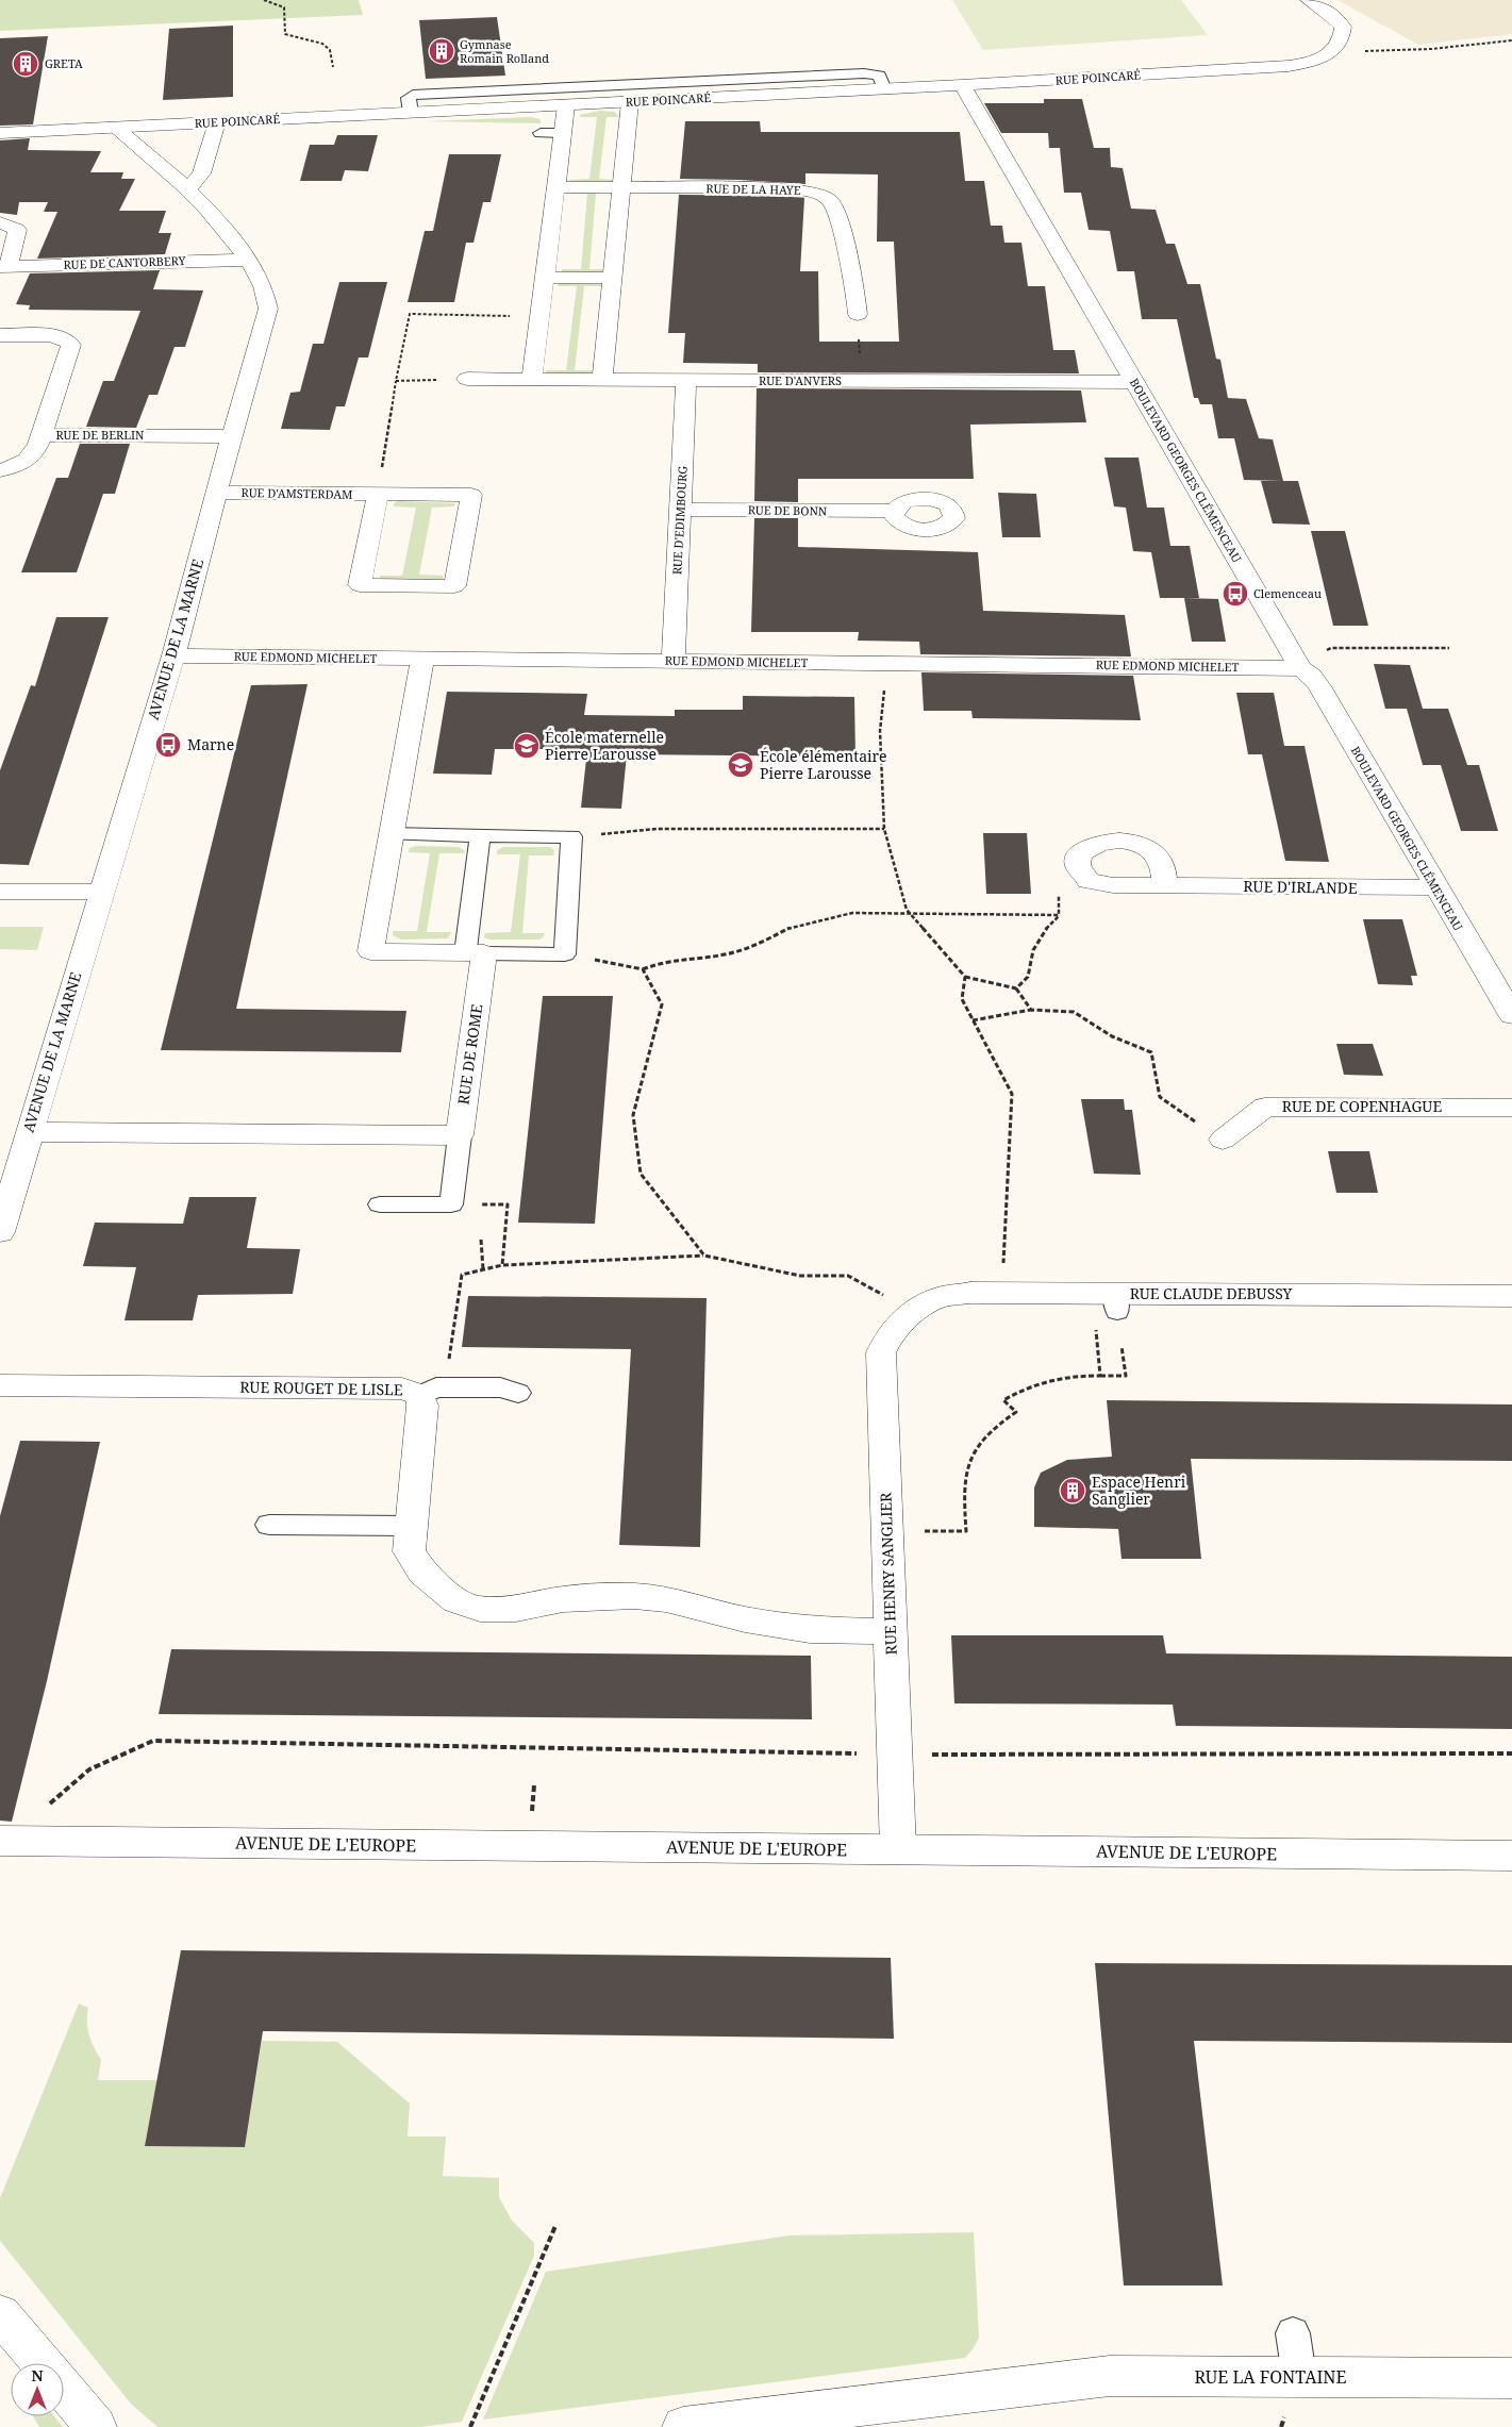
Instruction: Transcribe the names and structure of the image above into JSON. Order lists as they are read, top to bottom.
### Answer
{
  "streets": {
    "street": [
      "RUE POINCARÉ",
      "RUE DE LA HAYE",
      "RUE DE CANTORBERY",
      "RUE D'ANVERS",
      "RUE DE BERLIN",
      "BOULEVARD GEORGES CLÉMENCEAU",
      "RUE D'AMSTERDAM",
      "RUE DE BONN",
      "RUE D'EDIMBOURG",
      "AVENUE DE LA MARNE",
      "RUE EDMOND MICHELET",
      "RUE D'IRLANDE",
      "RUE DE ROME",
      "RUE DE COPENHAGUE",
      "RUE CLAUDE DEBUSSY",
      "RUE ROUGET DE LISLE",
      "RUE HENRY SANGLIER",
      "AVENUE DE L'EUROPE",
      "RUE LA FONTAINE"
    ]
  },
  "crossings": [
    ["RUE POINCARÉ", "BOULEVARD GEORGES CLÉMENCEAU"],
    ["RUE POINCARÉ", "AVENUE DE LA MARNE"],
    ["RUE DE CANTORBERY", "AVENUE DE LA MARNE"],
    ["RUE D'ANVERS", "BOULEVARD GEORGES CLÉMENCEAU"],
    ["RUE D'ANVERS", "RUE D'EDIMBOURG"],
    ["RUE DE BERLIN", "AVENUE DE LA MARNE"],
    ["BOULEVARD GEORGES CLÉMENCEAU", "RUE EDMOND MICHELET"],
    ["BOULEVARD GEORGES CLÉMENCEAU", "RUE D'IRLANDE"],
    ["RUE D'AMSTERDAM", "AVENUE DE LA MARNE"],
    ["RUE DE BONN", "RUE D'EDIMBOURG"],
    ["RUE D'EDIMBOURG", "RUE EDMOND MICHELET"],
    ["AVENUE DE LA MARNE", "RUE EDMOND MICHELET"],
    ["RUE CLAUDE DEBUSSY", "RUE HENRY SANGLIER"],
    ["RUE ROUGET DE LISLE", "RUE HENRY SANGLIER"],
    ["RUE HENRY SANGLIER", "AVENUE DE L'EUROPE"]
  ],
  "places": {
    "building": ["Gymnase Romain Rolland", "GRETA", "Espace Henri Sanglier"],
    "bus stop": ["Clemenceau", "Marne"],
    "school or university": ["École maternelle Pierre Larousse", "École élémentaire Pierre Larousse"]
  },
  "north": "top"
}
